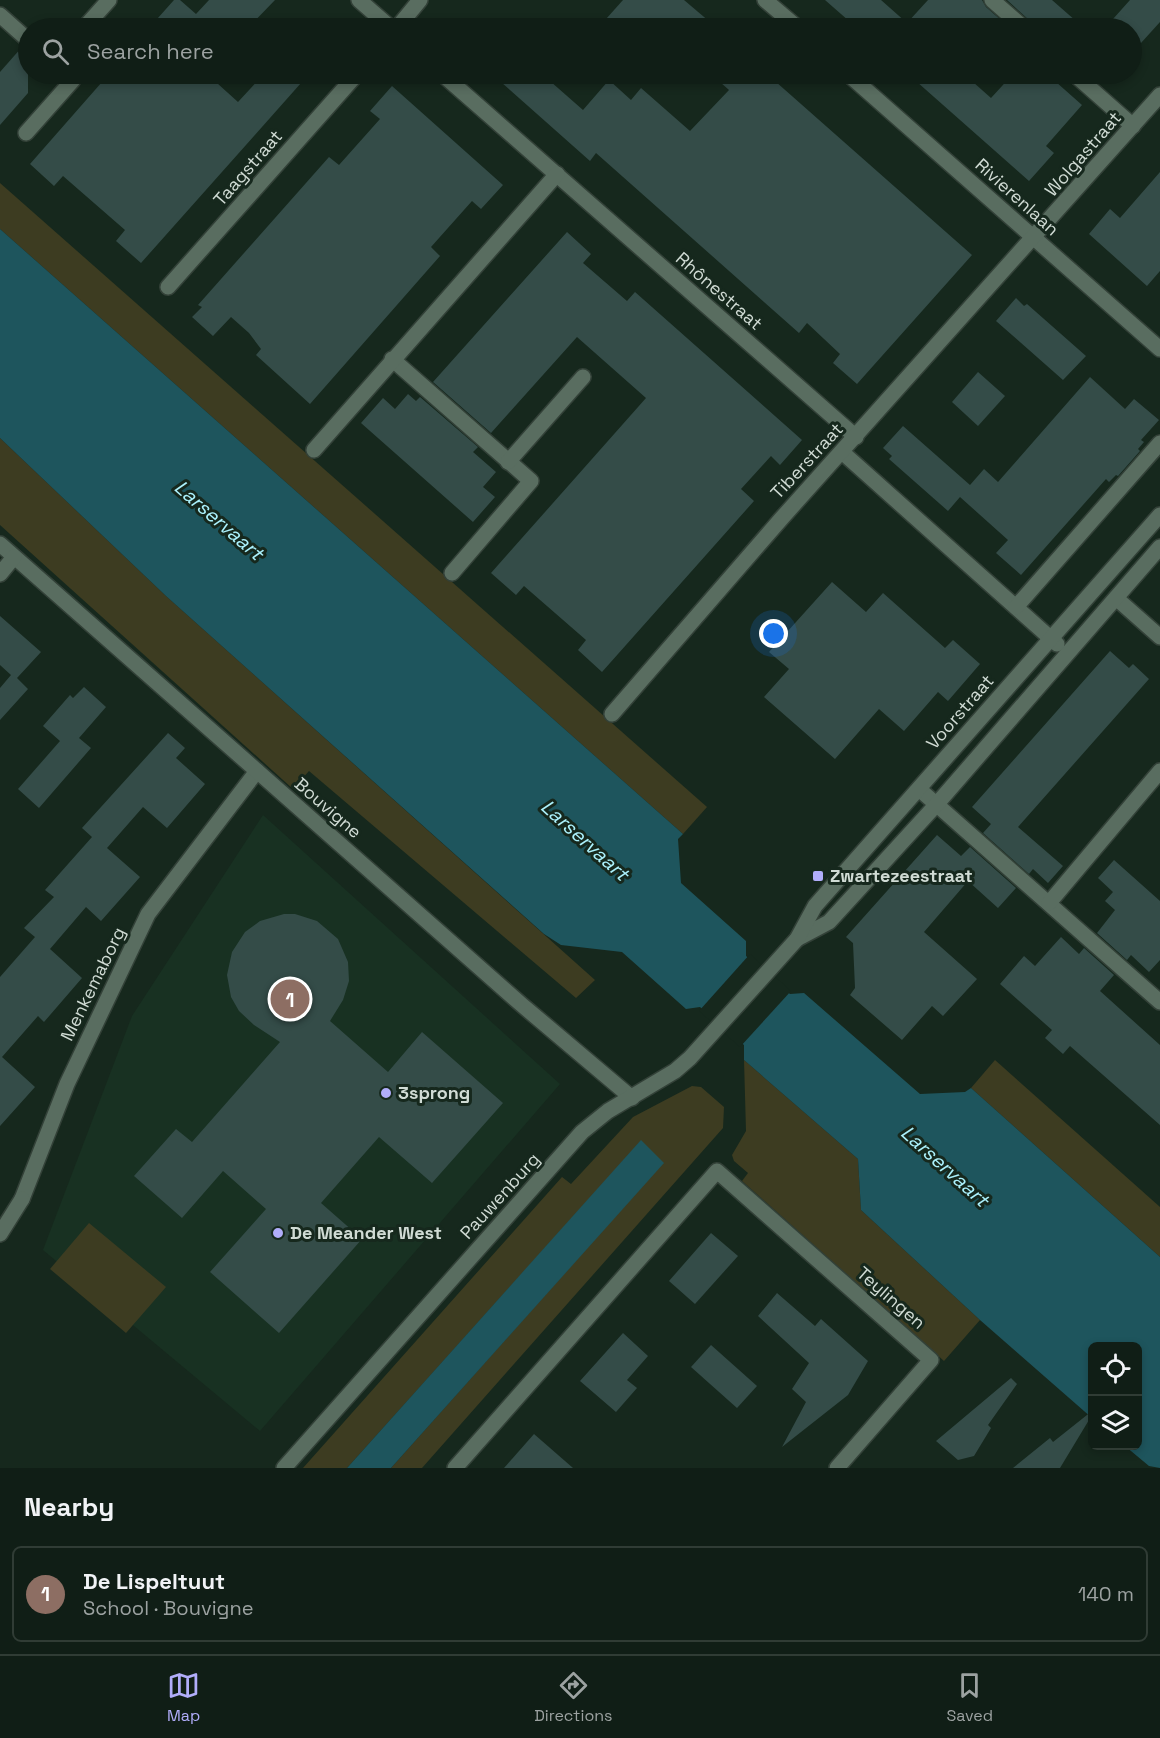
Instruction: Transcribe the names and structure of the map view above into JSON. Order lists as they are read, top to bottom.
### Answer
{
  "streets": {
    "street": [
      "Wolgastraat",
      "Taagstraat",
      "Rivierenlaan",
      "Rhônestraat",
      "Tiberstraat",
      "Voorstraat",
      "Bouvigne",
      "Menkemaborg",
      "Pauwenburg",
      "Teylingen"
    ]
  },
  "crossings": [
    ["Wolgastraat", "Rivierenlaan"],
    ["Wolgastraat", "Tiberstraat"],
    ["Rivierenlaan", "Tiberstraat"],
    ["Rhônestraat", "Tiberstraat"],
    ["Voorstraat", "Pauwenburg"],
    ["Bouvigne", "Menkemaborg"],
    ["Bouvigne", "Pauwenburg"]
  ],
  "water": ["Larservaart"],
  "places": {
    "transit": ["Zwartezeestraat"],
    "other": ["3sprong", "De Meander West"]
  },
  "page": {
    "search": "Search here",
    "pins": "1",
    "heading": "Nearby",
    "list": [
      {
        "mark": "1",
        "name": "De Lispeltuut",
        "note": "School · Bouvigne",
        "value": "140 m"
      }
    ],
    "nav": ["Map", "Directions", "Saved"]
  }
}
